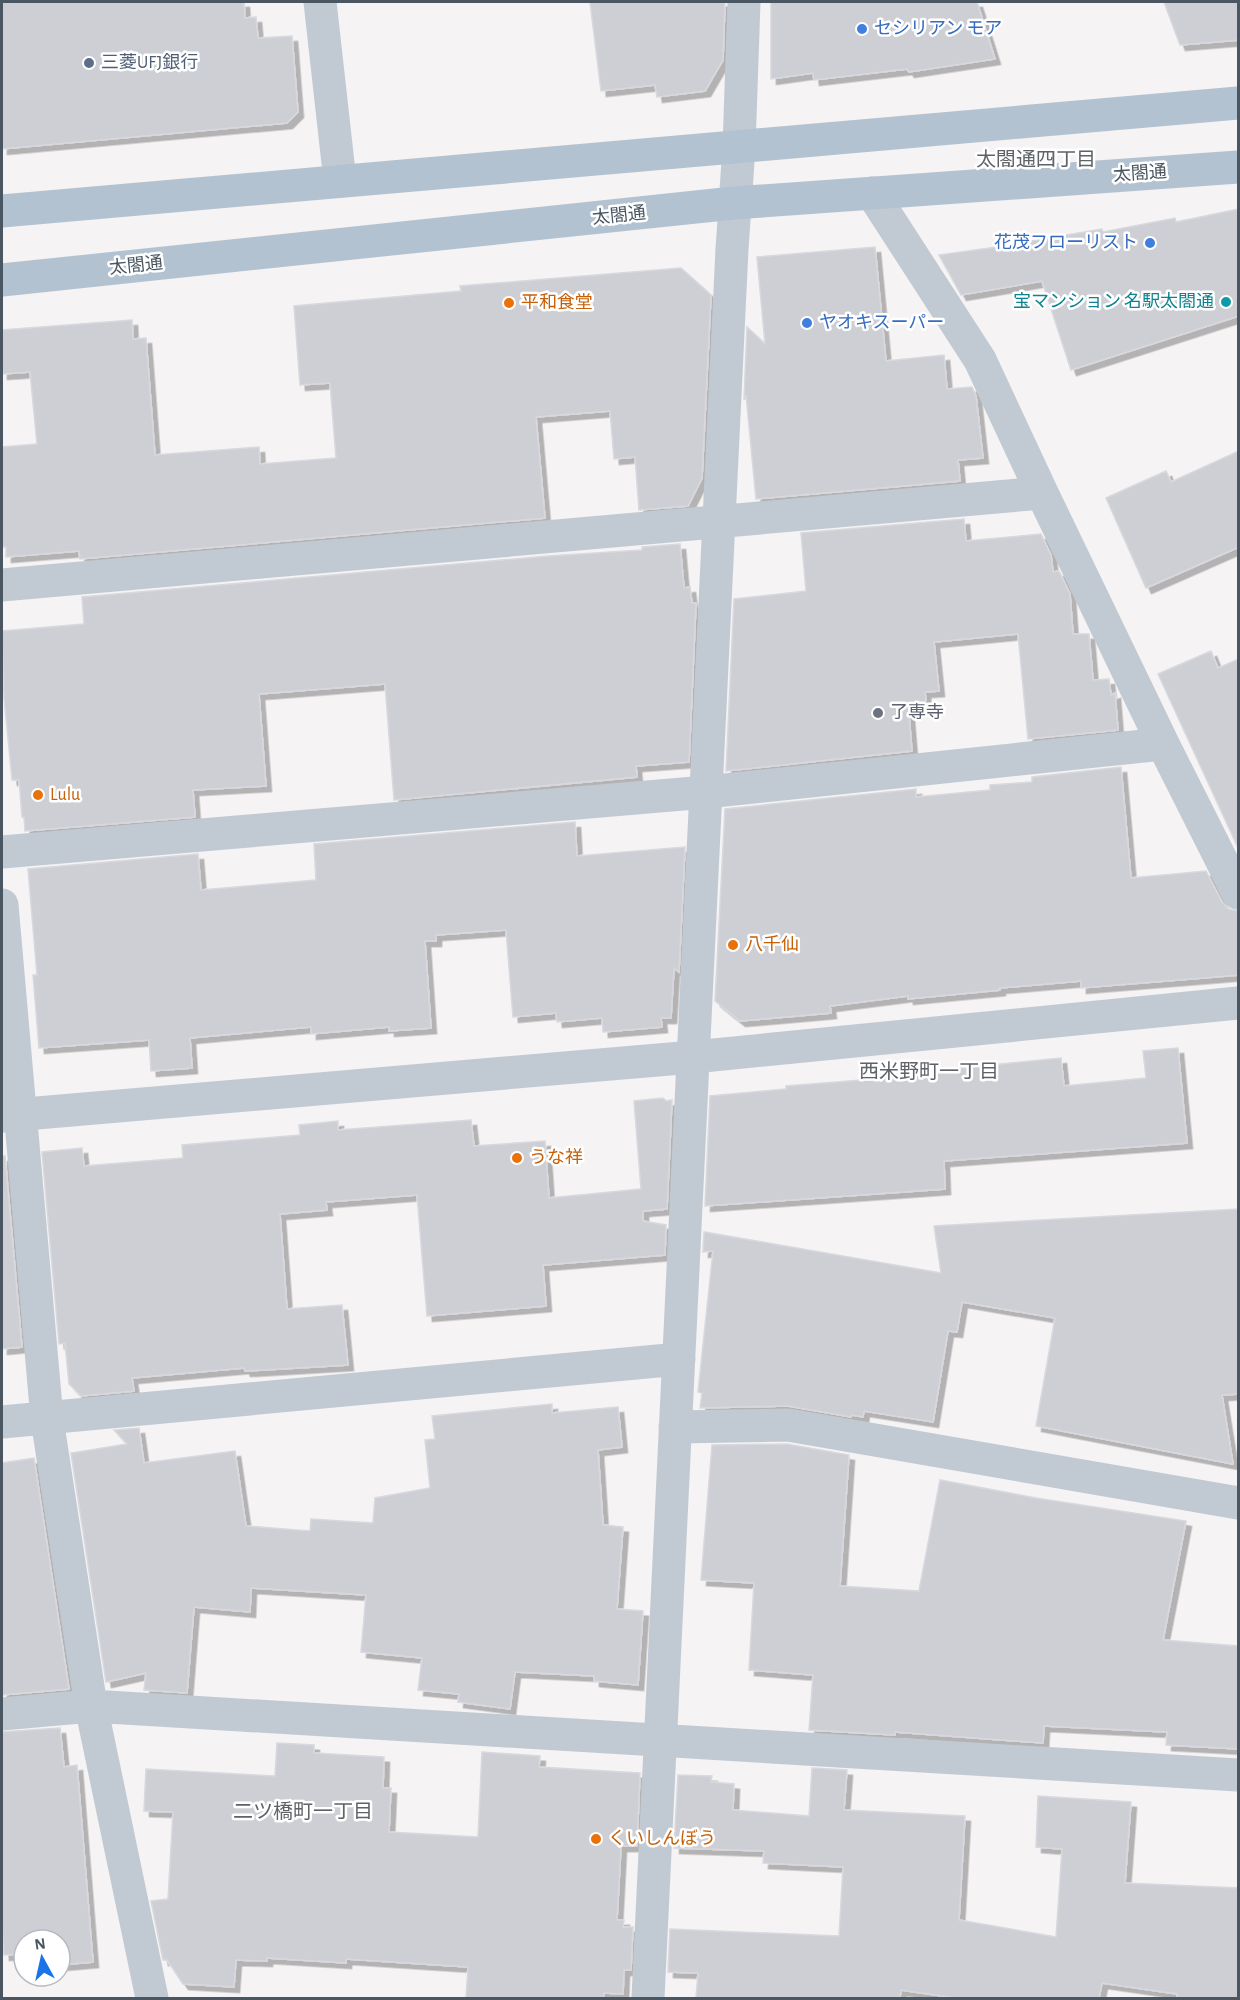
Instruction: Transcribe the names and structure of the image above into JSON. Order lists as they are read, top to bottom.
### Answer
{
  "streets": {
    "main road": ["太閤通"]
  },
  "districts": ["太閤通四丁目", "西米野町一丁目", "二ツ橋町一丁目"],
  "places": [
    "セシリアン モア",
    "三菱UFJ銀行",
    "花茂フローリスト",
    "宝マンション 名駅太閤通",
    "平和食堂",
    "ヤオキスーパー",
    "了専寺",
    "Lulu",
    "八千仙",
    "うな祥",
    "くいしんぼう"
  ],
  "north": "top"
}
